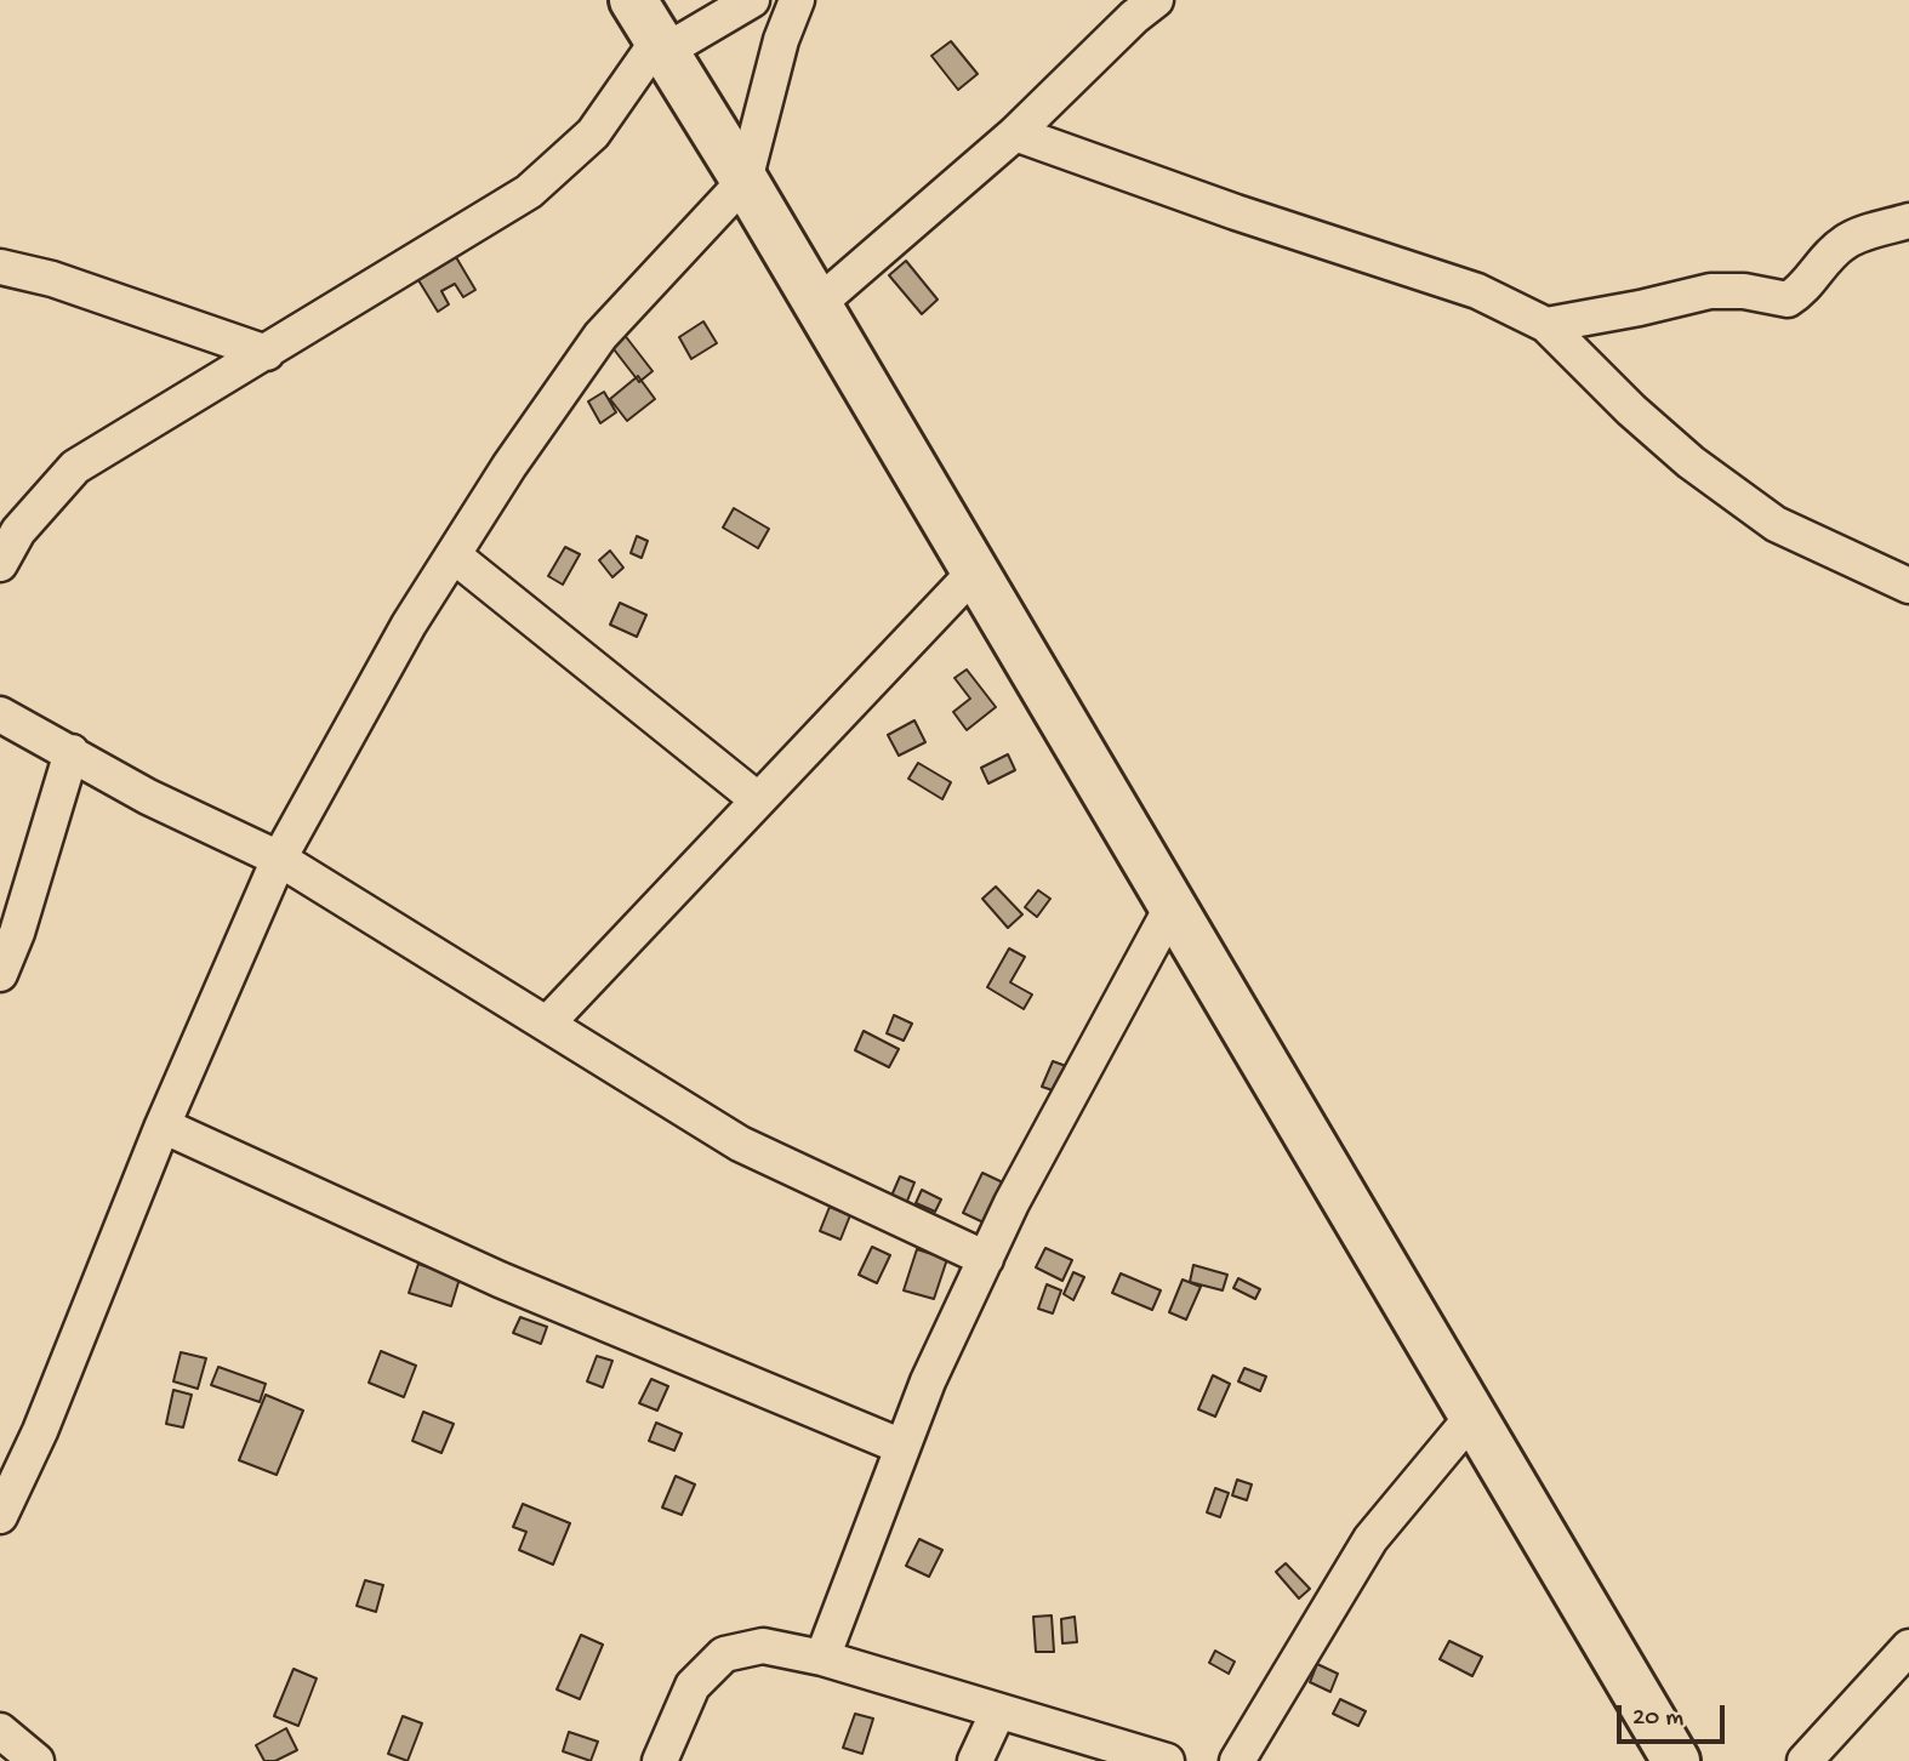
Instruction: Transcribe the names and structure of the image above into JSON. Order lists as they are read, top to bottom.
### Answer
{
  "scale_bar": "20 m"
}
